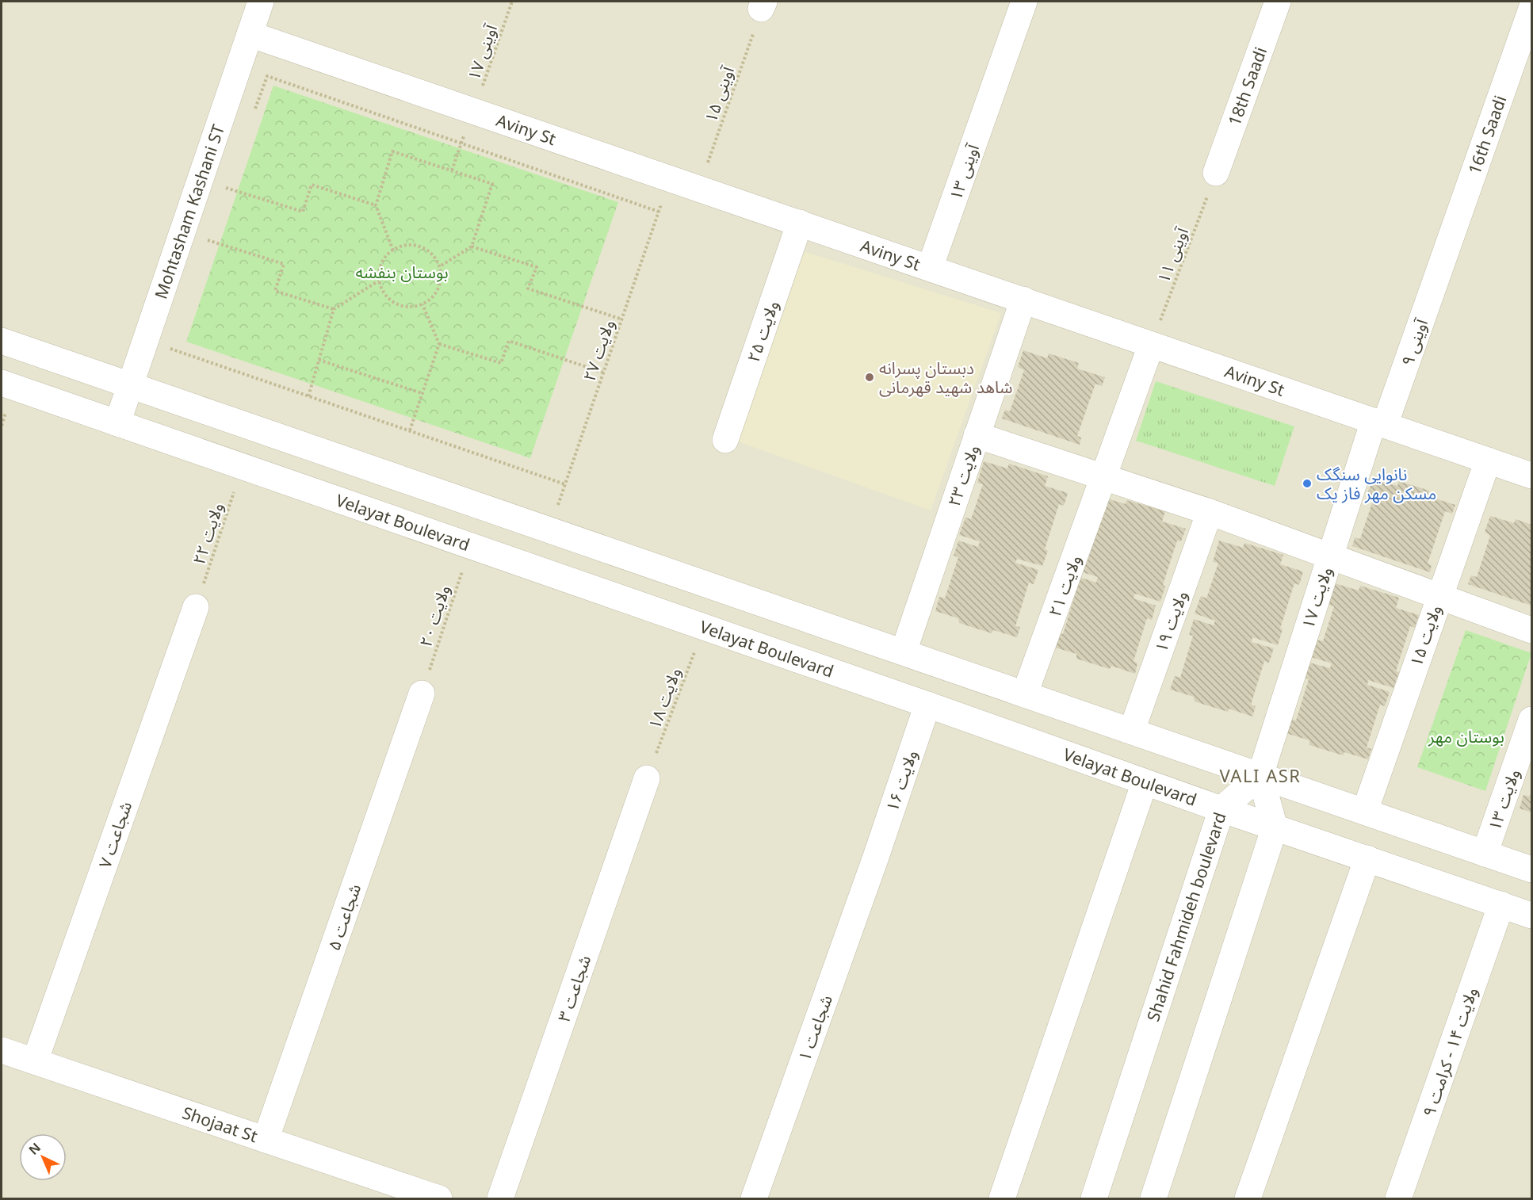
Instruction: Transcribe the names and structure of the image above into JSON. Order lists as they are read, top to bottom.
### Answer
{
  "streets": {
    "street": [
      "18th Saadi",
      "Aviny St",
      "16th Saadi",
      "آوینی ۱۳",
      "Mohtasham Kashani ST",
      "ولایت ۲۵",
      "آوینی ۹",
      "ولایت ۲۳",
      "Velayat Boulevard",
      "ولایت ۲۱",
      "ولایت ۱۷",
      "ولایت ۱۹",
      "ولایت ۱۵",
      "ولایت ۱۶",
      "ولایت ۱۳",
      "شجاعت ۷",
      "شجاعت ۵",
      "Shahid Fahmideh boulevard",
      "شجاعت ۳",
      "شجاعت ۱",
      "ولایت ۱۴ - کرامت ۹",
      "Shojaat St"
    ],
    "path": [
      "آوینی ۱۷",
      "آوینی ۱۵",
      "آوینی ۱۱",
      "ولایت ۲۷",
      "ولایت ۲۲",
      "ولایت ۲۰",
      "ولایت ۱۸"
    ]
  },
  "crossings": [
    ["آوینی ۱۷", "Aviny St"],
    ["18th Saadi", "آوینی ۱۱"],
    ["آوینی ۱۵", "Aviny St"],
    ["Aviny St", "آوینی ۱۳"],
    ["Aviny St", "Mohtasham Kashani ST"],
    ["Aviny St", "آوینی ۱۱"],
    ["Aviny St", "ولایت ۲۵"],
    ["Aviny St", "آوینی ۹"],
    ["Aviny St", "ولایت ۲۷"],
    ["Aviny St", "ولایت ۲۳"],
    ["Aviny St", "ولایت ۲۱"],
    ["Aviny St", "ولایت ۱۷"],
    ["Aviny St", "ولایت ۱۵"],
    ["16th Saadi", "آوینی ۹"],
    ["Mohtasham Kashani ST", "Velayat Boulevard"],
    ["آوینی ۱۱", "ولایت ۲۱"],
    ["آوینی ۹", "ولایت ۱۷"],
    ["Velayat Boulevard", "ولایت ۲۲"],
    ["Velayat Boulevard", "ولایت ۲۰"],
    ["Velayat Boulevard", "ولایت ۱۸"],
    ["Velayat Boulevard", "ولایت ۱۶"],
    ["Velayat Boulevard", "Shahid Fahmideh boulevard"],
    ["Velayat Boulevard", "ولایت ۱۴ - کرامت ۹"],
    ["ولایت ۲۲", "شجاعت ۷"],
    ["ولایت ۱۷", "Shahid Fahmideh boulevard"],
    ["ولایت ۲۰", "شجاعت ۵"],
    ["ولایت ۱۸", "شجاعت ۳"],
    ["ولایت ۱۶", "شجاعت ۱"],
    ["شجاعت ۷", "Shojaat St"],
    ["شجاعت ۵", "Shojaat St"]
  ],
  "districts": ["VALI ASR"],
  "parks": ["بوستان بنفشه", "بوستان مهر"],
  "places": ["دبستان پسرانه شاهد شهید قهرمانی", "نانوایی سنگک مسکن مهر فاز یک"],
  "north": "top left"
}
